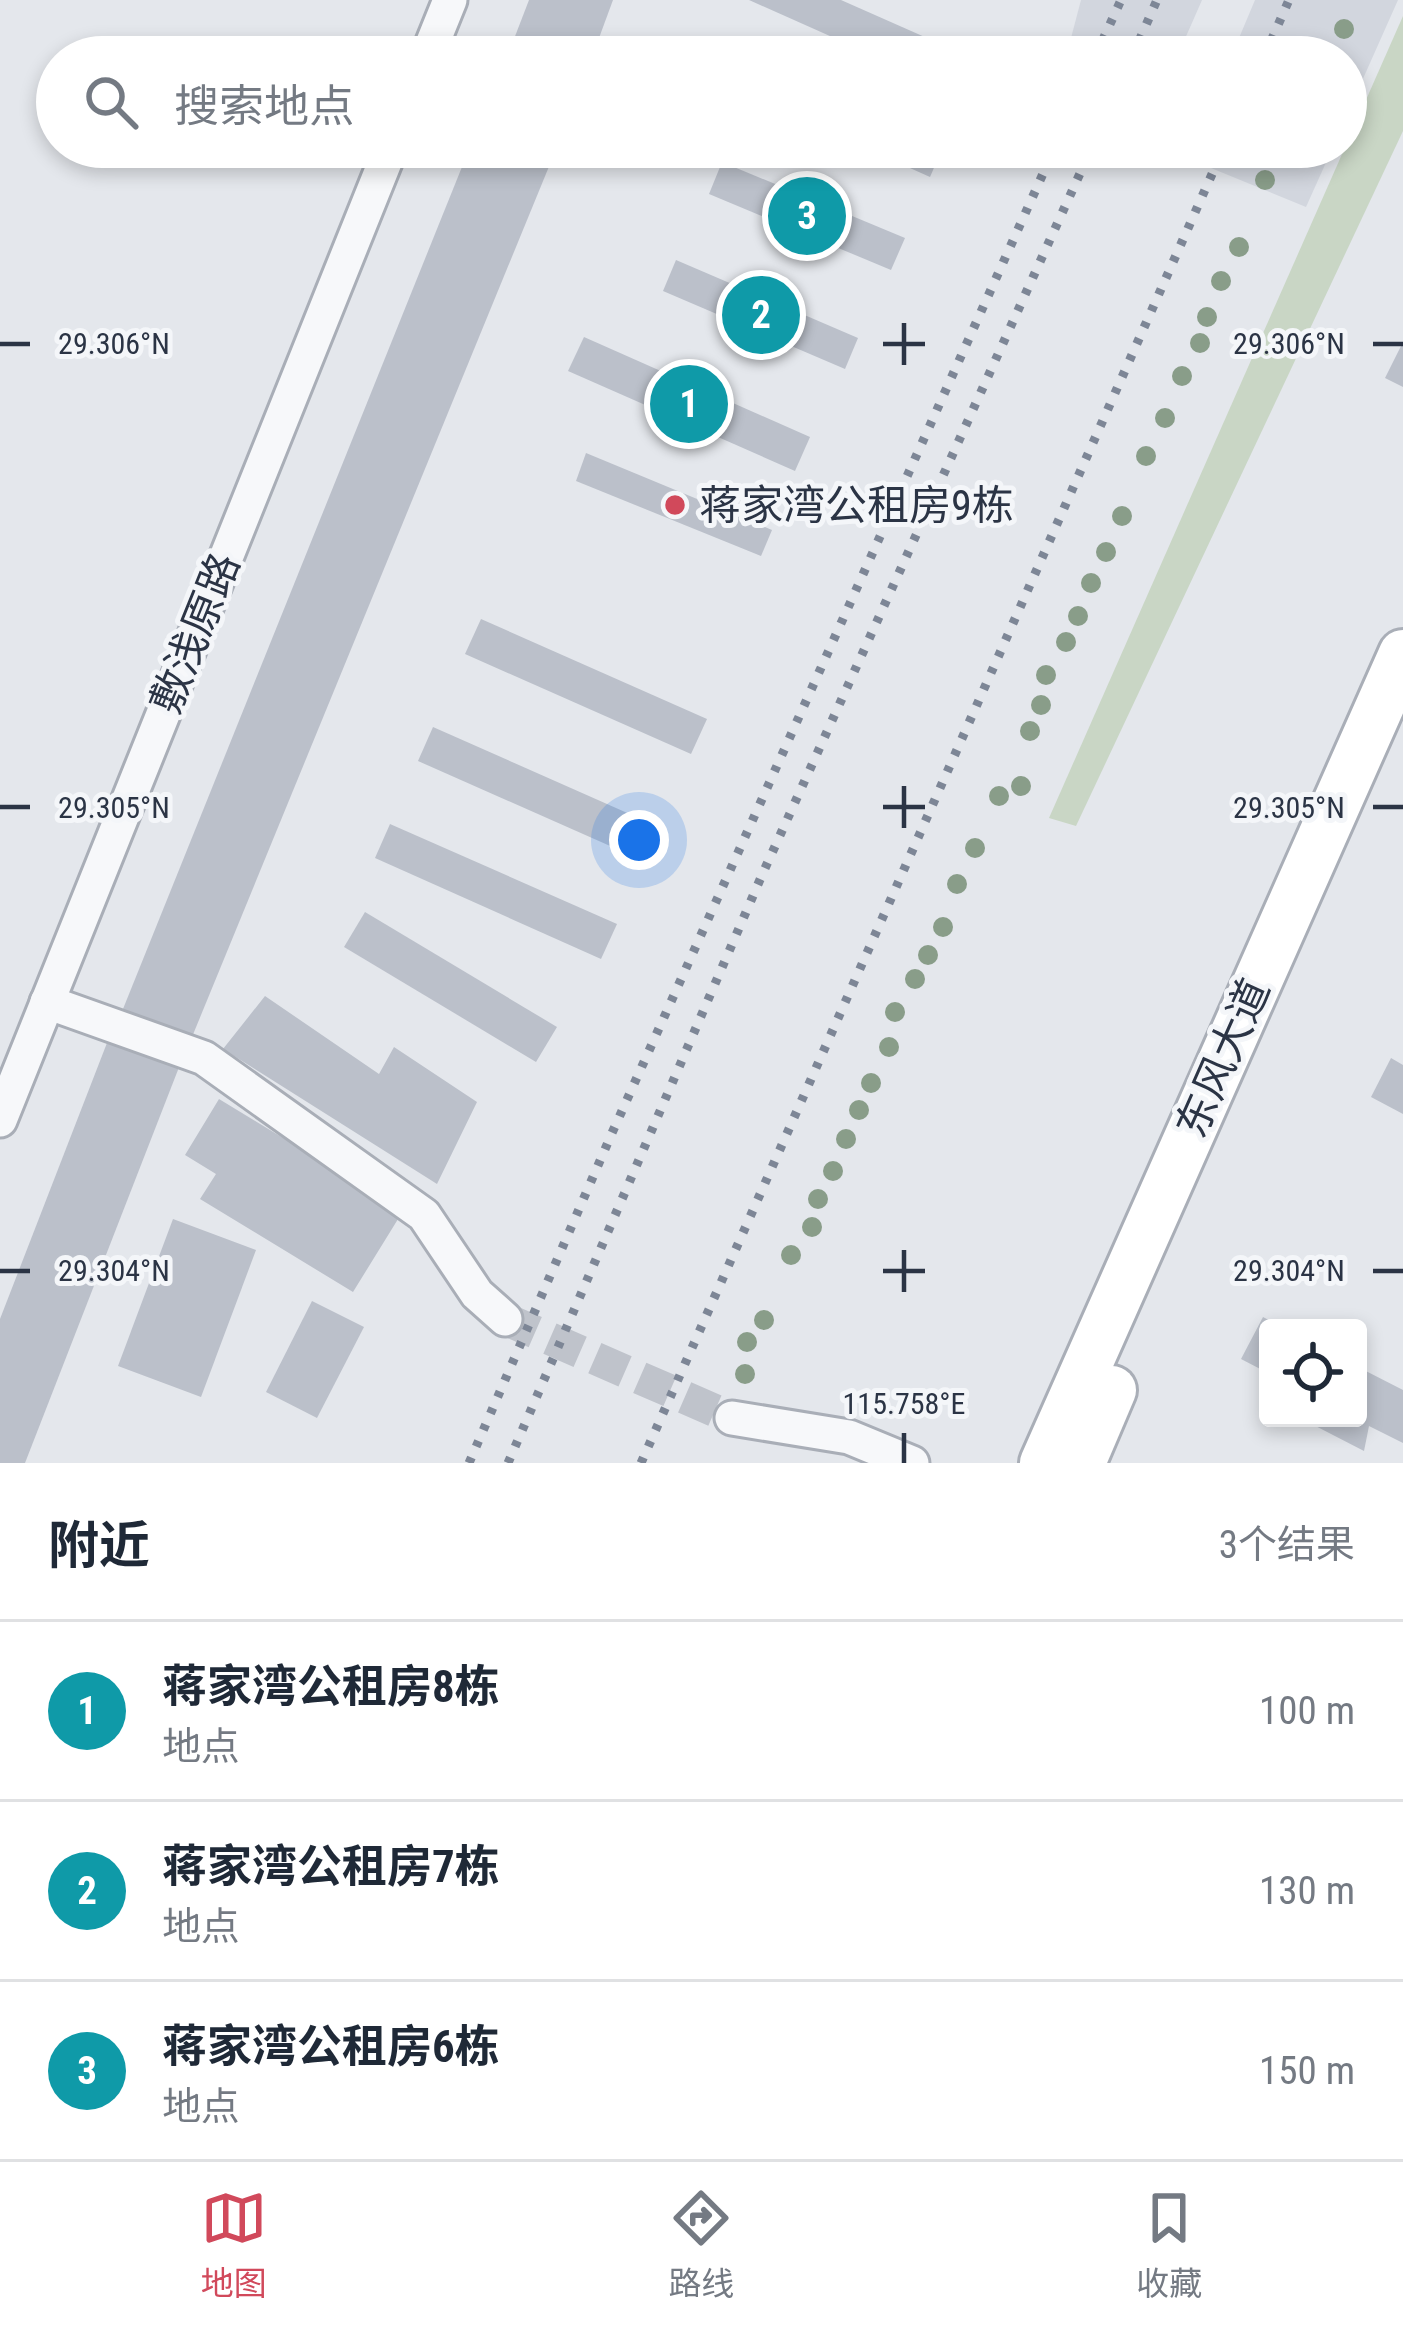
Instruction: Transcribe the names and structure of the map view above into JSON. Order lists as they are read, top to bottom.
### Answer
{
  "streets": {
    "street": ["敷浅原路", "东风大道"]
  },
  "places": ["蒋家湾公租房9栋"],
  "page": {
    "search": "搜索地点",
    "pins": ["3", "2", "1"],
    "heading": ["附近", "3个结果"],
    "list": [
      {
        "mark": "1",
        "name": "蒋家湾公租房8栋",
        "note": "地点",
        "value": "100 m"
      },
      {
        "mark": "2",
        "name": "蒋家湾公租房7栋",
        "note": "地点",
        "value": "130 m"
      },
      {
        "mark": "3",
        "name": "蒋家湾公租房6栋",
        "note": "地点",
        "value": "150 m"
      }
    ],
    "nav": ["地图", "路线", "收藏"]
  },
  "coordinates": [
    "29.306°N",
    "29.305°N",
    "29.304°N",
    "115.758°E"
  ]
}
